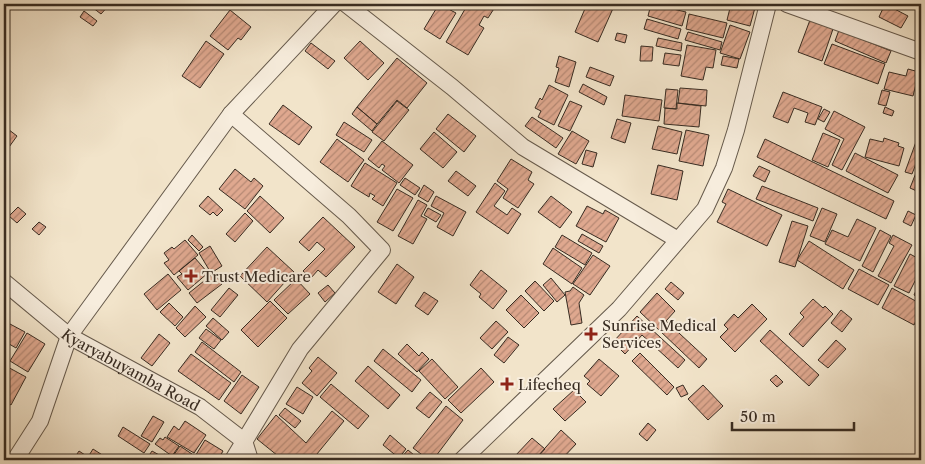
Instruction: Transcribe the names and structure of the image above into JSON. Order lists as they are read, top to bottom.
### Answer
{
  "streets": {
    "street": ["Kyaryabuyamba Road"]
  },
  "places": {
    "health": ["Trust Medicare", "Sunrise Medical Services", "Lifecheq"]
  },
  "scale_bar": "50 m"
}
